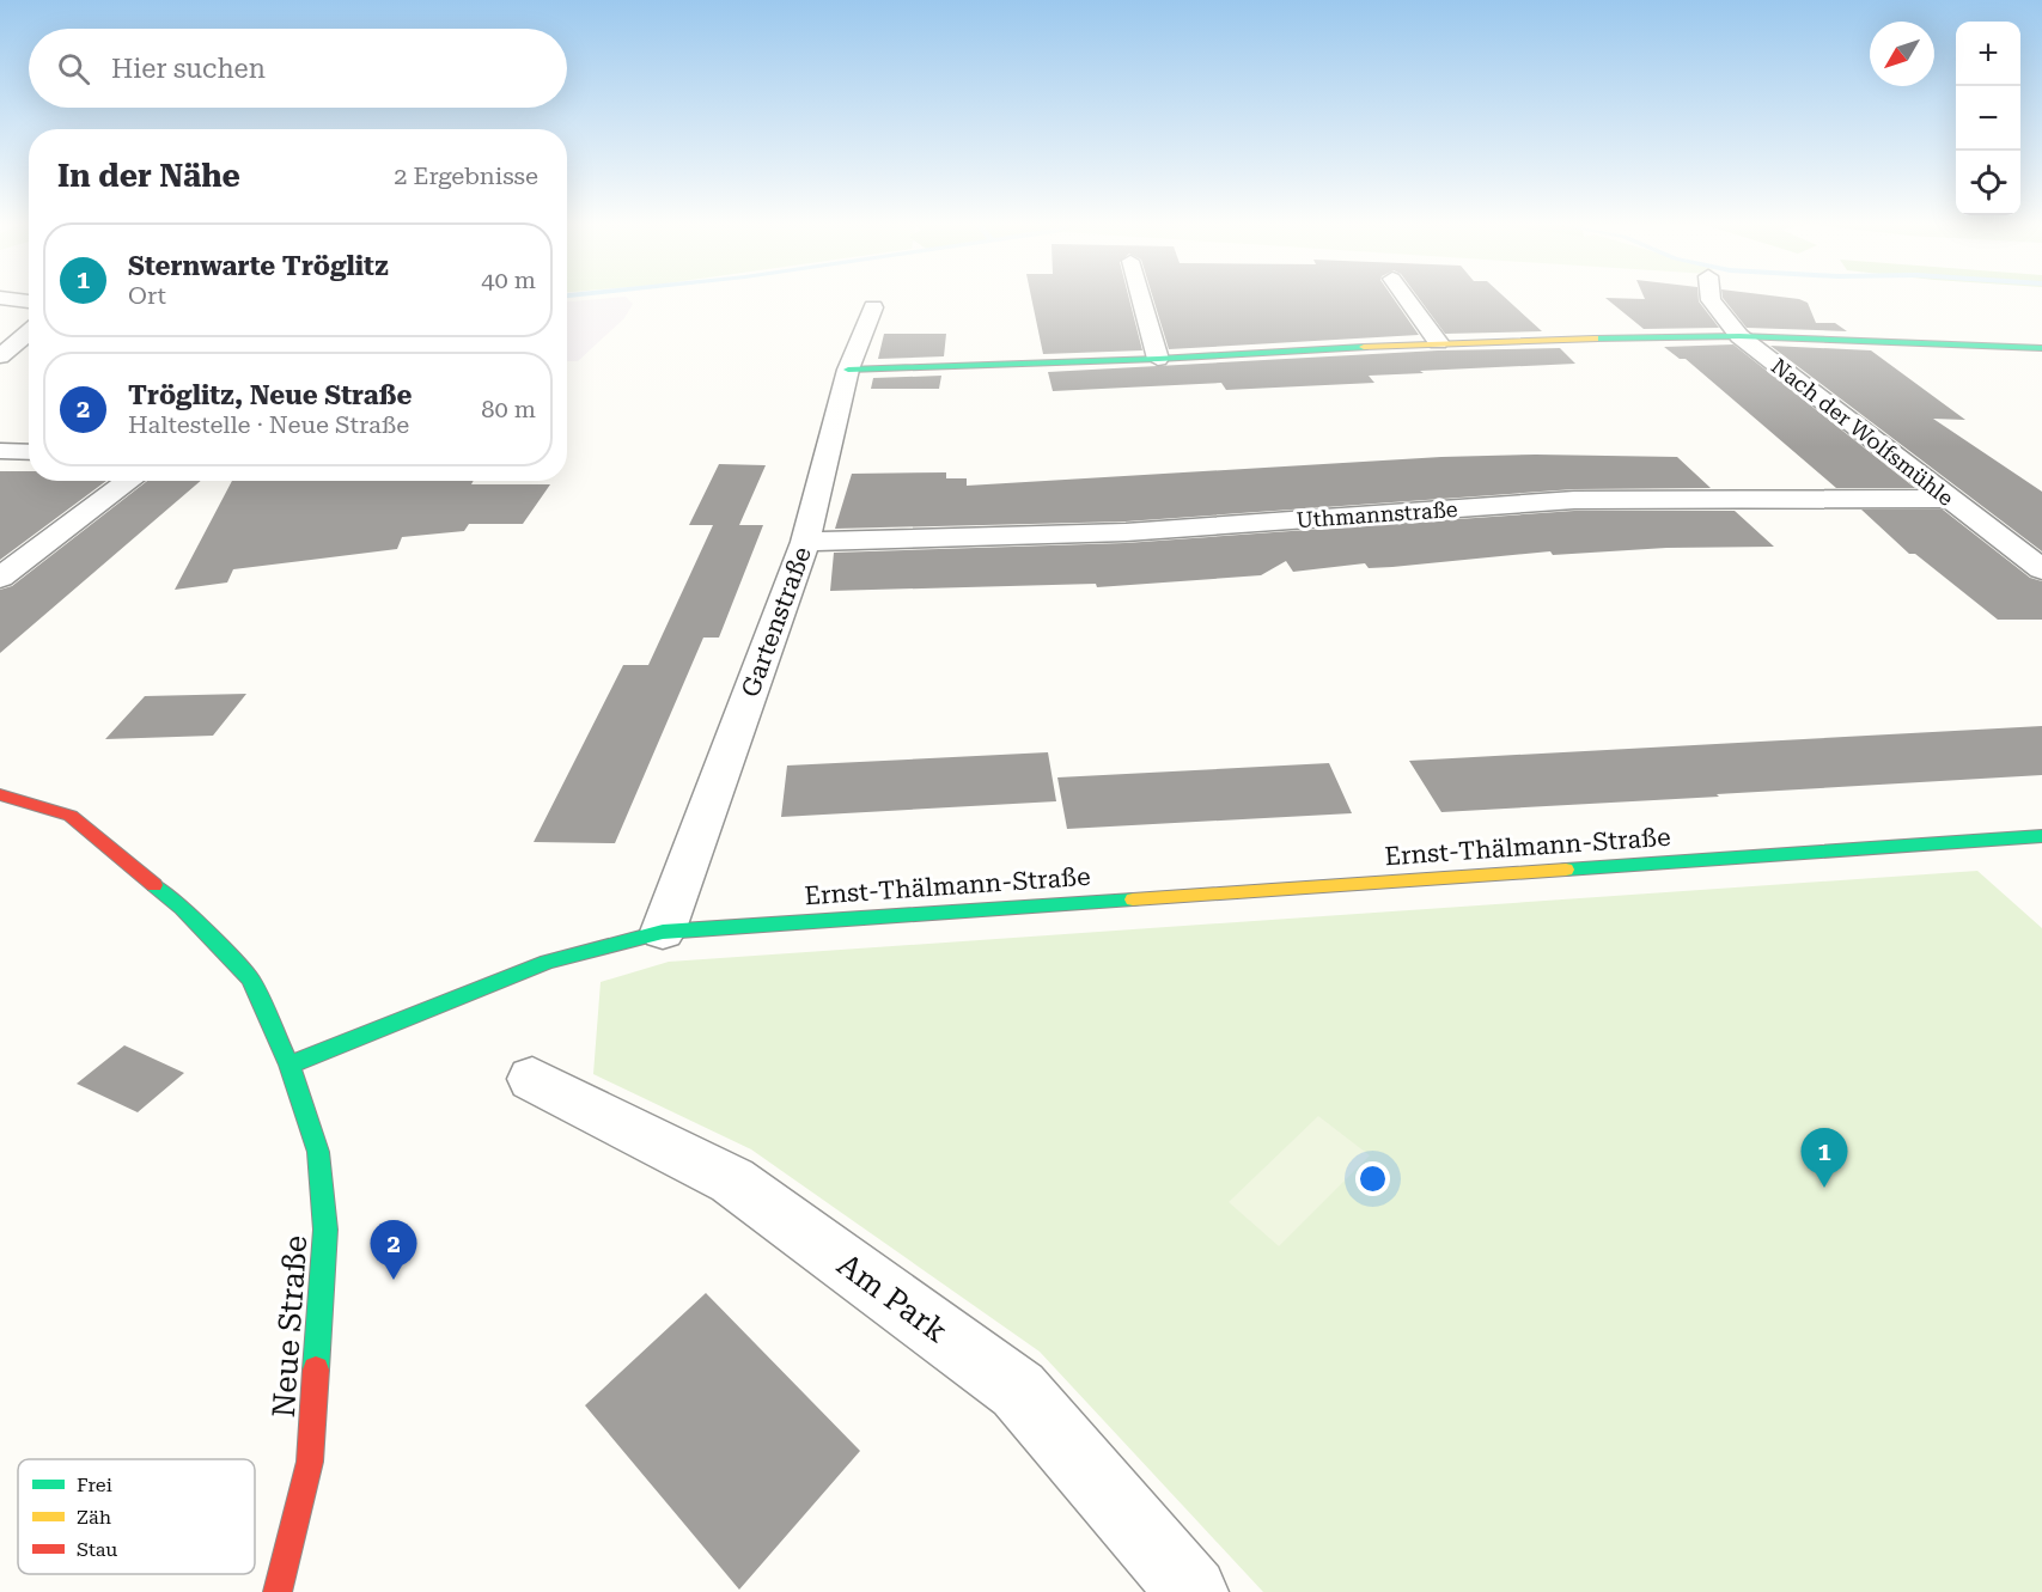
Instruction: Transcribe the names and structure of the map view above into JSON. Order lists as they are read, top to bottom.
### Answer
{
  "streets": {
    "street": [
      "Nach der Wolfsmühle",
      "Uthmannstraße",
      "Gartenstraße",
      "Ernst-Thälmann-Straße",
      "Am Park",
      "Neue Straße"
    ]
  },
  "crossings": [
    ["Nach der Wolfsmühle", "Uthmannstraße"],
    ["Uthmannstraße", "Gartenstraße"],
    ["Gartenstraße", "Ernst-Thälmann-Straße"],
    ["Ernst-Thälmann-Straße", "Neue Straße"]
  ],
  "legend": ["Frei", "Zäh", "Stau"],
  "north": "bottom left",
  "page": {
    "map_buttons": ["+", "−"],
    "search": "Hier suchen",
    "heading": ["In der Nähe", "2 Ergebnisse"],
    "list": [
      {
        "mark": "1",
        "name": "Sternwarte Tröglitz",
        "note": "Ort",
        "value": "40 m"
      },
      {
        "mark": "2",
        "name": "Tröglitz, Neue Straße",
        "note": "Haltestelle · Neue Straße",
        "value": "80 m"
      }
    ],
    "pins": ["1", "2"]
  }
}
